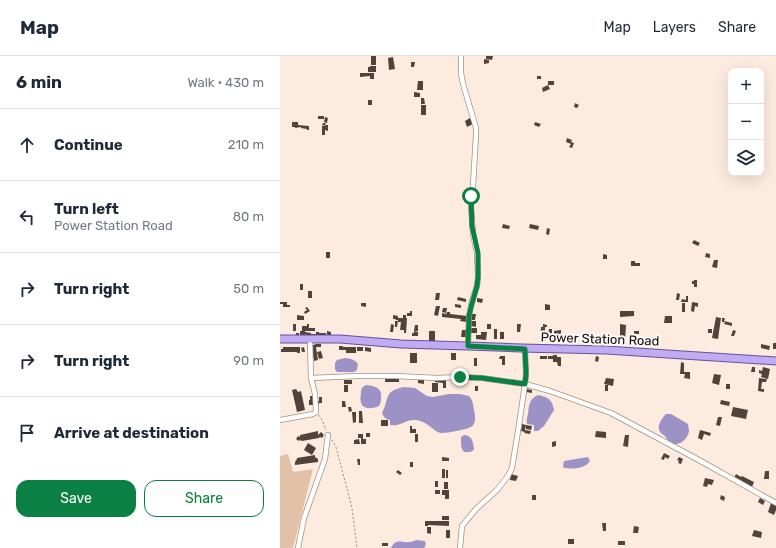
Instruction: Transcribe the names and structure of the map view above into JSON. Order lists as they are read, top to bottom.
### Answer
{
  "streets": {
    "main road": ["Power Station Road"]
  },
  "page": {
    "header": "Map",
    "nav": ["Map", "Layers", "Share"],
    "heading": ["6 min", "Walk · 430 m"],
    "map_buttons": ["+", "−"],
    "list": [
      ["Continue", "210 m"],
      ["Turn left", "Power Station Road", "80 m"],
      ["Turn right", "50 m"],
      ["Turn right", "90 m"],
      "Arrive at destination"
    ],
    "buttons": ["Save", "Share"]
  }
}
